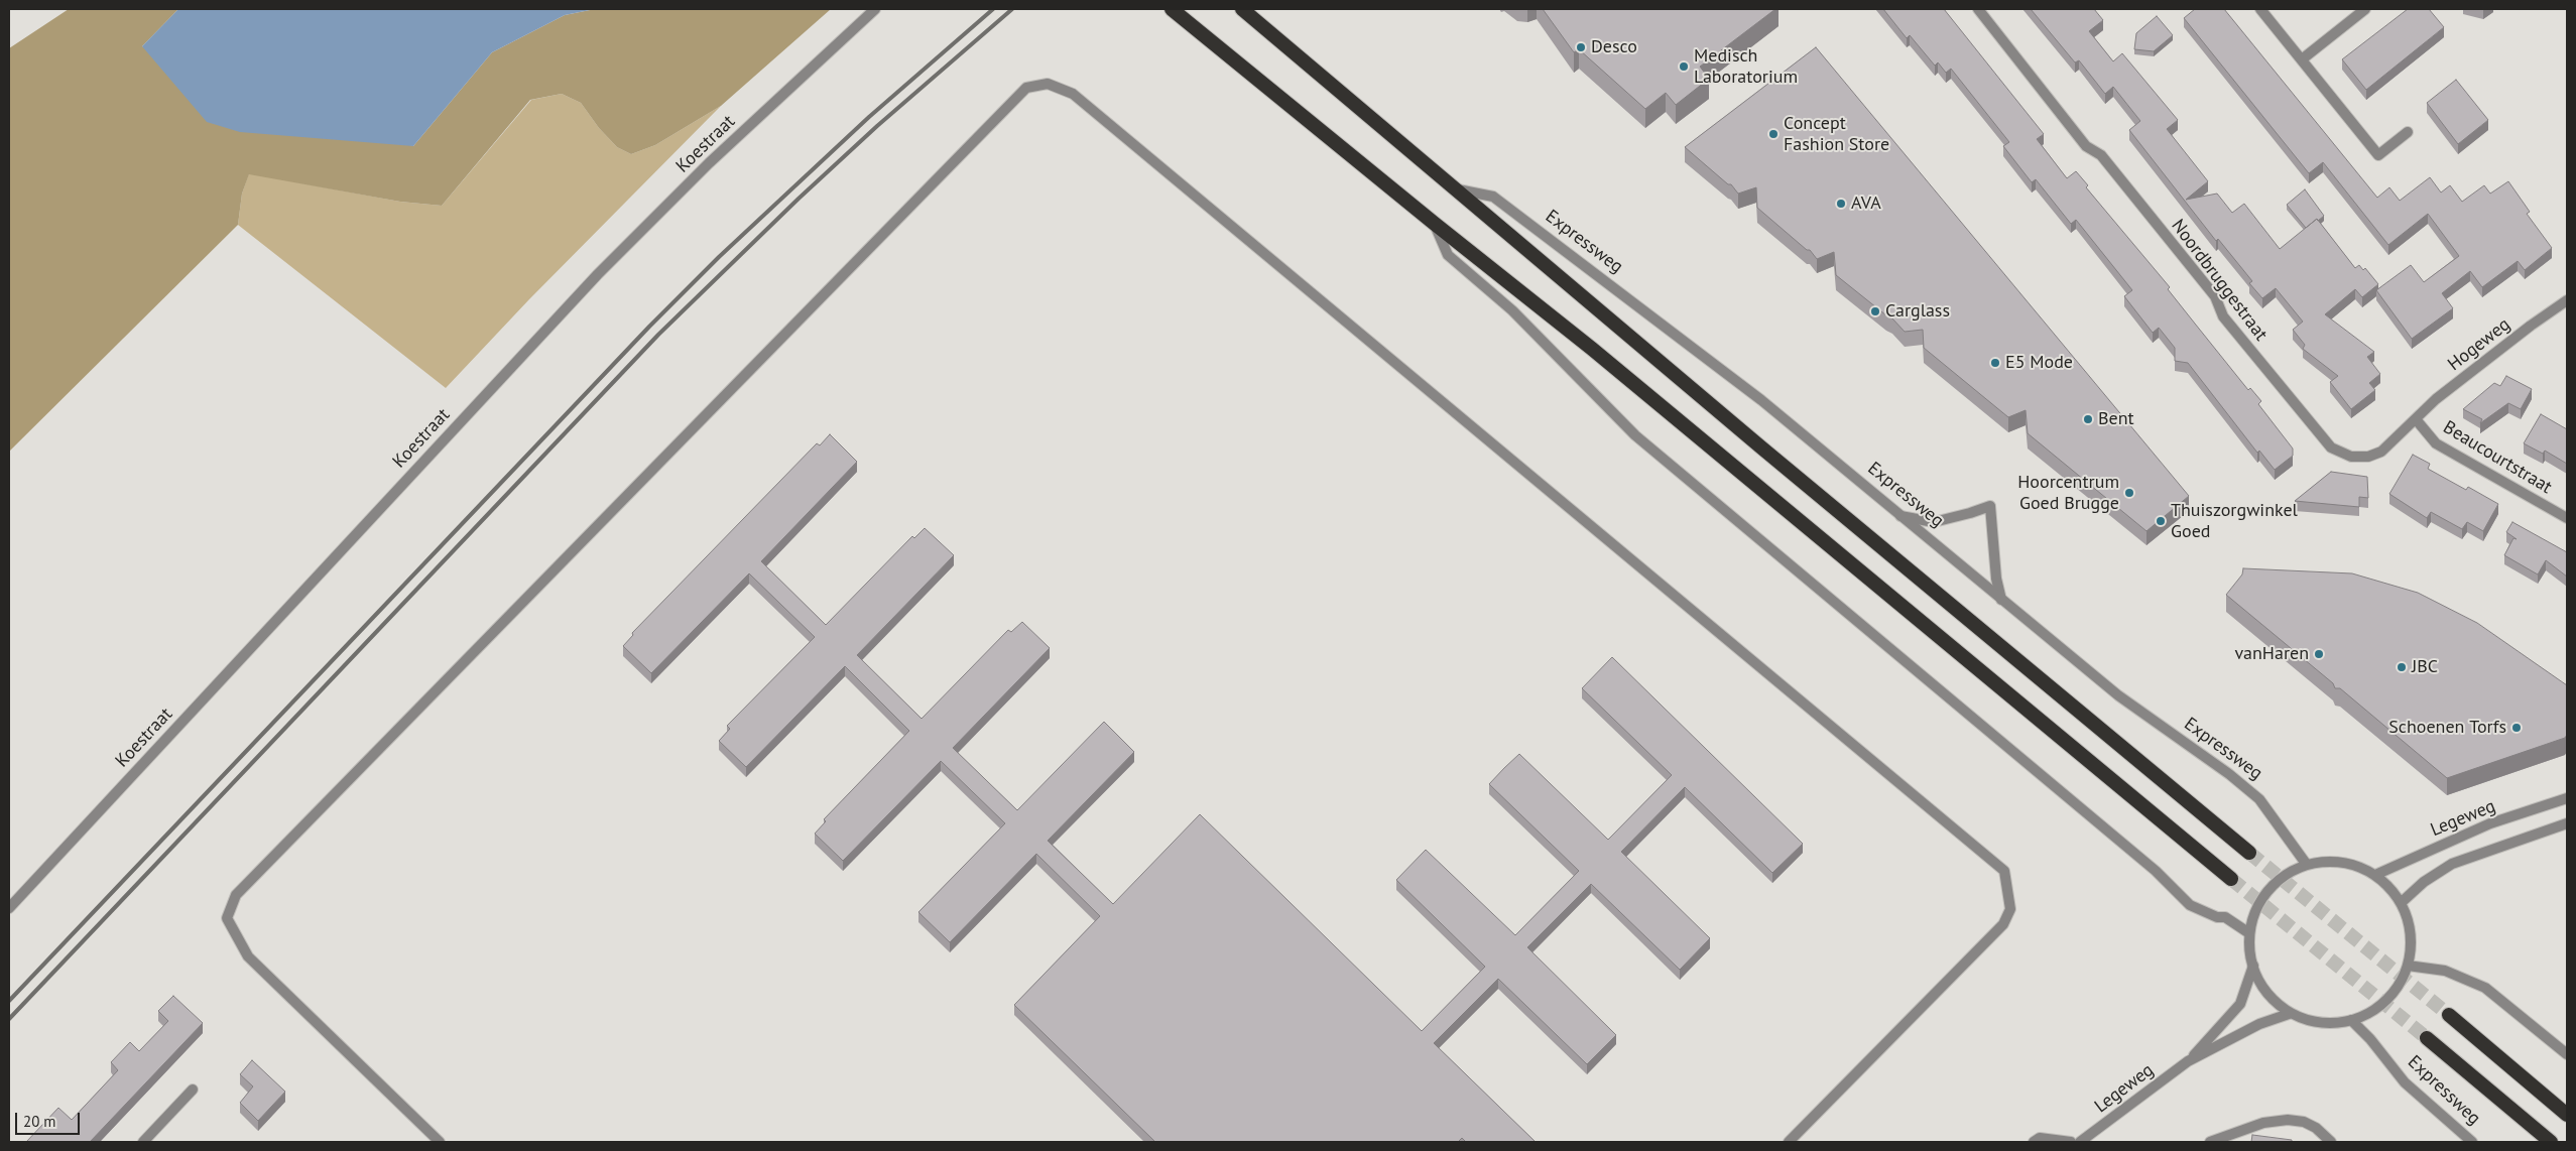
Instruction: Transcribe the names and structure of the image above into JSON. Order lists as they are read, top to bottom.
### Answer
{
  "streets": {
    "highway": ["Expressweg"],
    "street": [
      "Koestraat",
      "Noordbruggestraat",
      "Hogeweg",
      "Beaucourtstraat",
      "Legeweg"
    ]
  },
  "crossings": [
    ["Expressweg", "Legeweg"],
    ["Noordbruggestraat", "Hogeweg"],
    ["Noordbruggestraat", "Beaucourtstraat"],
    ["Hogeweg", "Beaucourtstraat"]
  ],
  "places": [
    "Desco",
    "Medisch Laboratorium",
    "Concept Fashion Store",
    "AVA",
    "Carglass",
    "E5 Mode",
    "Bent",
    "Hoorcentrum Goed Brugge",
    "Thuiszorgwinkel Goed",
    "vanHaren",
    "JBC",
    "Schoenen Torfs"
  ],
  "scale_bar": "20 m"
}
